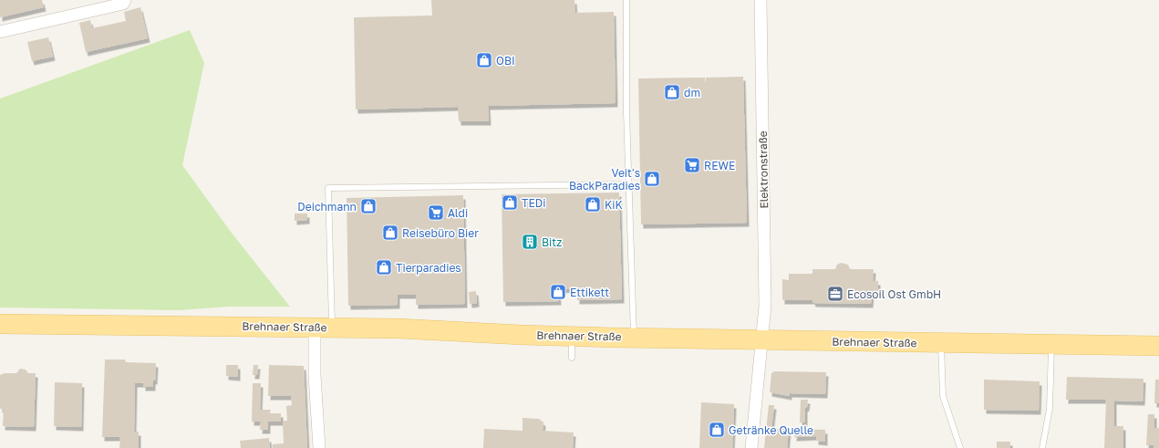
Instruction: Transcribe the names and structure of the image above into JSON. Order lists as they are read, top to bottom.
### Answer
{
  "streets": {
    "main road": ["Brehnaer Straße"],
    "street": ["Elektronstraße"]
  },
  "crossings": [
    ["Elektronstraße", "Brehnaer Straße"]
  ],
  "places": {
    "shop": [
      "OBI",
      "dm",
      "Veit's BackParadies",
      "TEDi",
      "KiK",
      "Deichmann",
      "Reisebüro Bier",
      "Tierparadies",
      "Ettikett",
      "Getränke Quelle"
    ],
    "supermarket": ["REWE", "Aldi"],
    "building": ["Bitz"],
    "office": ["Ecosoil Ost GmbH"]
  }
}
